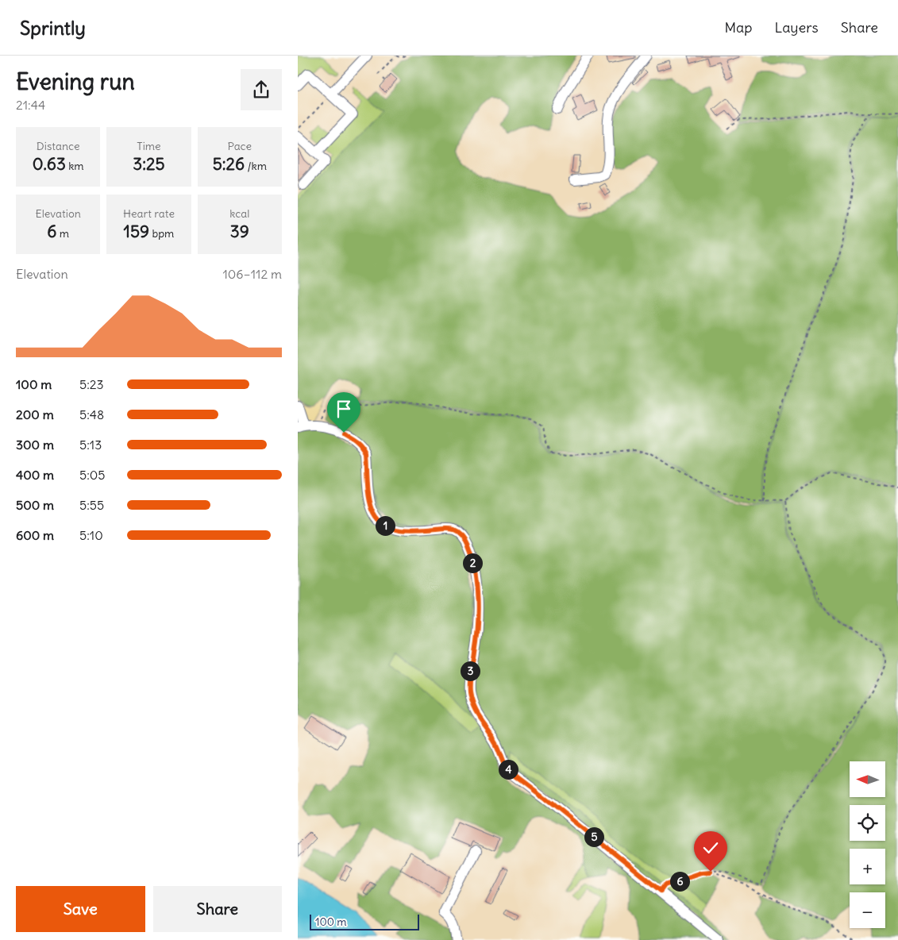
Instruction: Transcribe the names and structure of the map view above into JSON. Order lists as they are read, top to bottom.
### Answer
{
  "scale_bar": "100 m",
  "north": "left",
  "page": {
    "header": "Sprintly",
    "nav": ["Map", "Layers", "Share"],
    "heading": ["Evening run", "21:44"],
    "stats": [
      ["Distance", "0.63 km"],
      ["Time", "3:25"],
      ["Pace", "5:26 /km"],
      ["Elevation", "6 m"],
      ["Heart rate", "159 bpm"],
      ["kcal", "39"]
    ],
    "chart": ["Elevation", "106–112 m"],
    "list": [
      {
        "name": "100 m",
        "note": "5:23"
      },
      {
        "name": "200 m",
        "note": "5:48"
      },
      {
        "name": "300 m",
        "note": "5:13"
      },
      {
        "name": "400 m",
        "note": "5:05"
      },
      {
        "name": "500 m",
        "note": "5:55"
      },
      {
        "name": "600 m",
        "note": "5:10"
      }
    ],
    "pins": [
      "1",
      "2",
      "3",
      "4",
      "5",
      "6"
    ],
    "map_buttons": ["+", "−"],
    "buttons": ["Save", "Share"],
    "scale": "100 m"
  }
}
